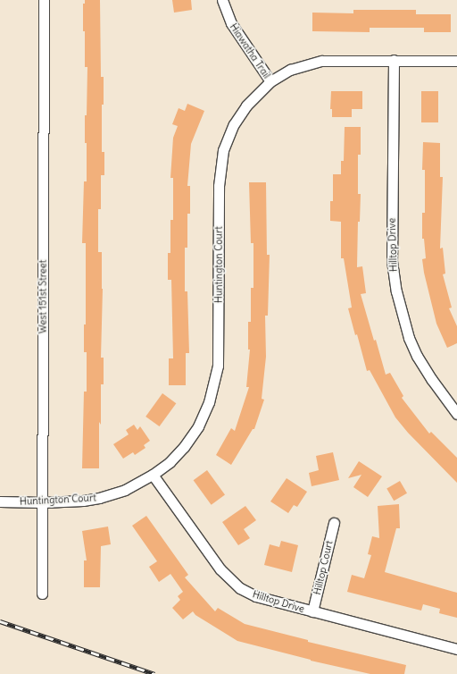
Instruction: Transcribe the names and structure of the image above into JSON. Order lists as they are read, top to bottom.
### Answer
{
  "streets": {
    "street": [
      "Hiawatha Trail",
      "Hilltop Drive",
      "Huntington Court",
      "West 151st Street",
      "Hilltop Court"
    ]
  },
  "crossings": [
    ["Hiawatha Trail", "Huntington Court"],
    ["Hilltop Drive", "Huntington Court"],
    ["Hilltop Drive", "Hilltop Court"],
    ["Huntington Court", "West 151st Street"]
  ]
}
